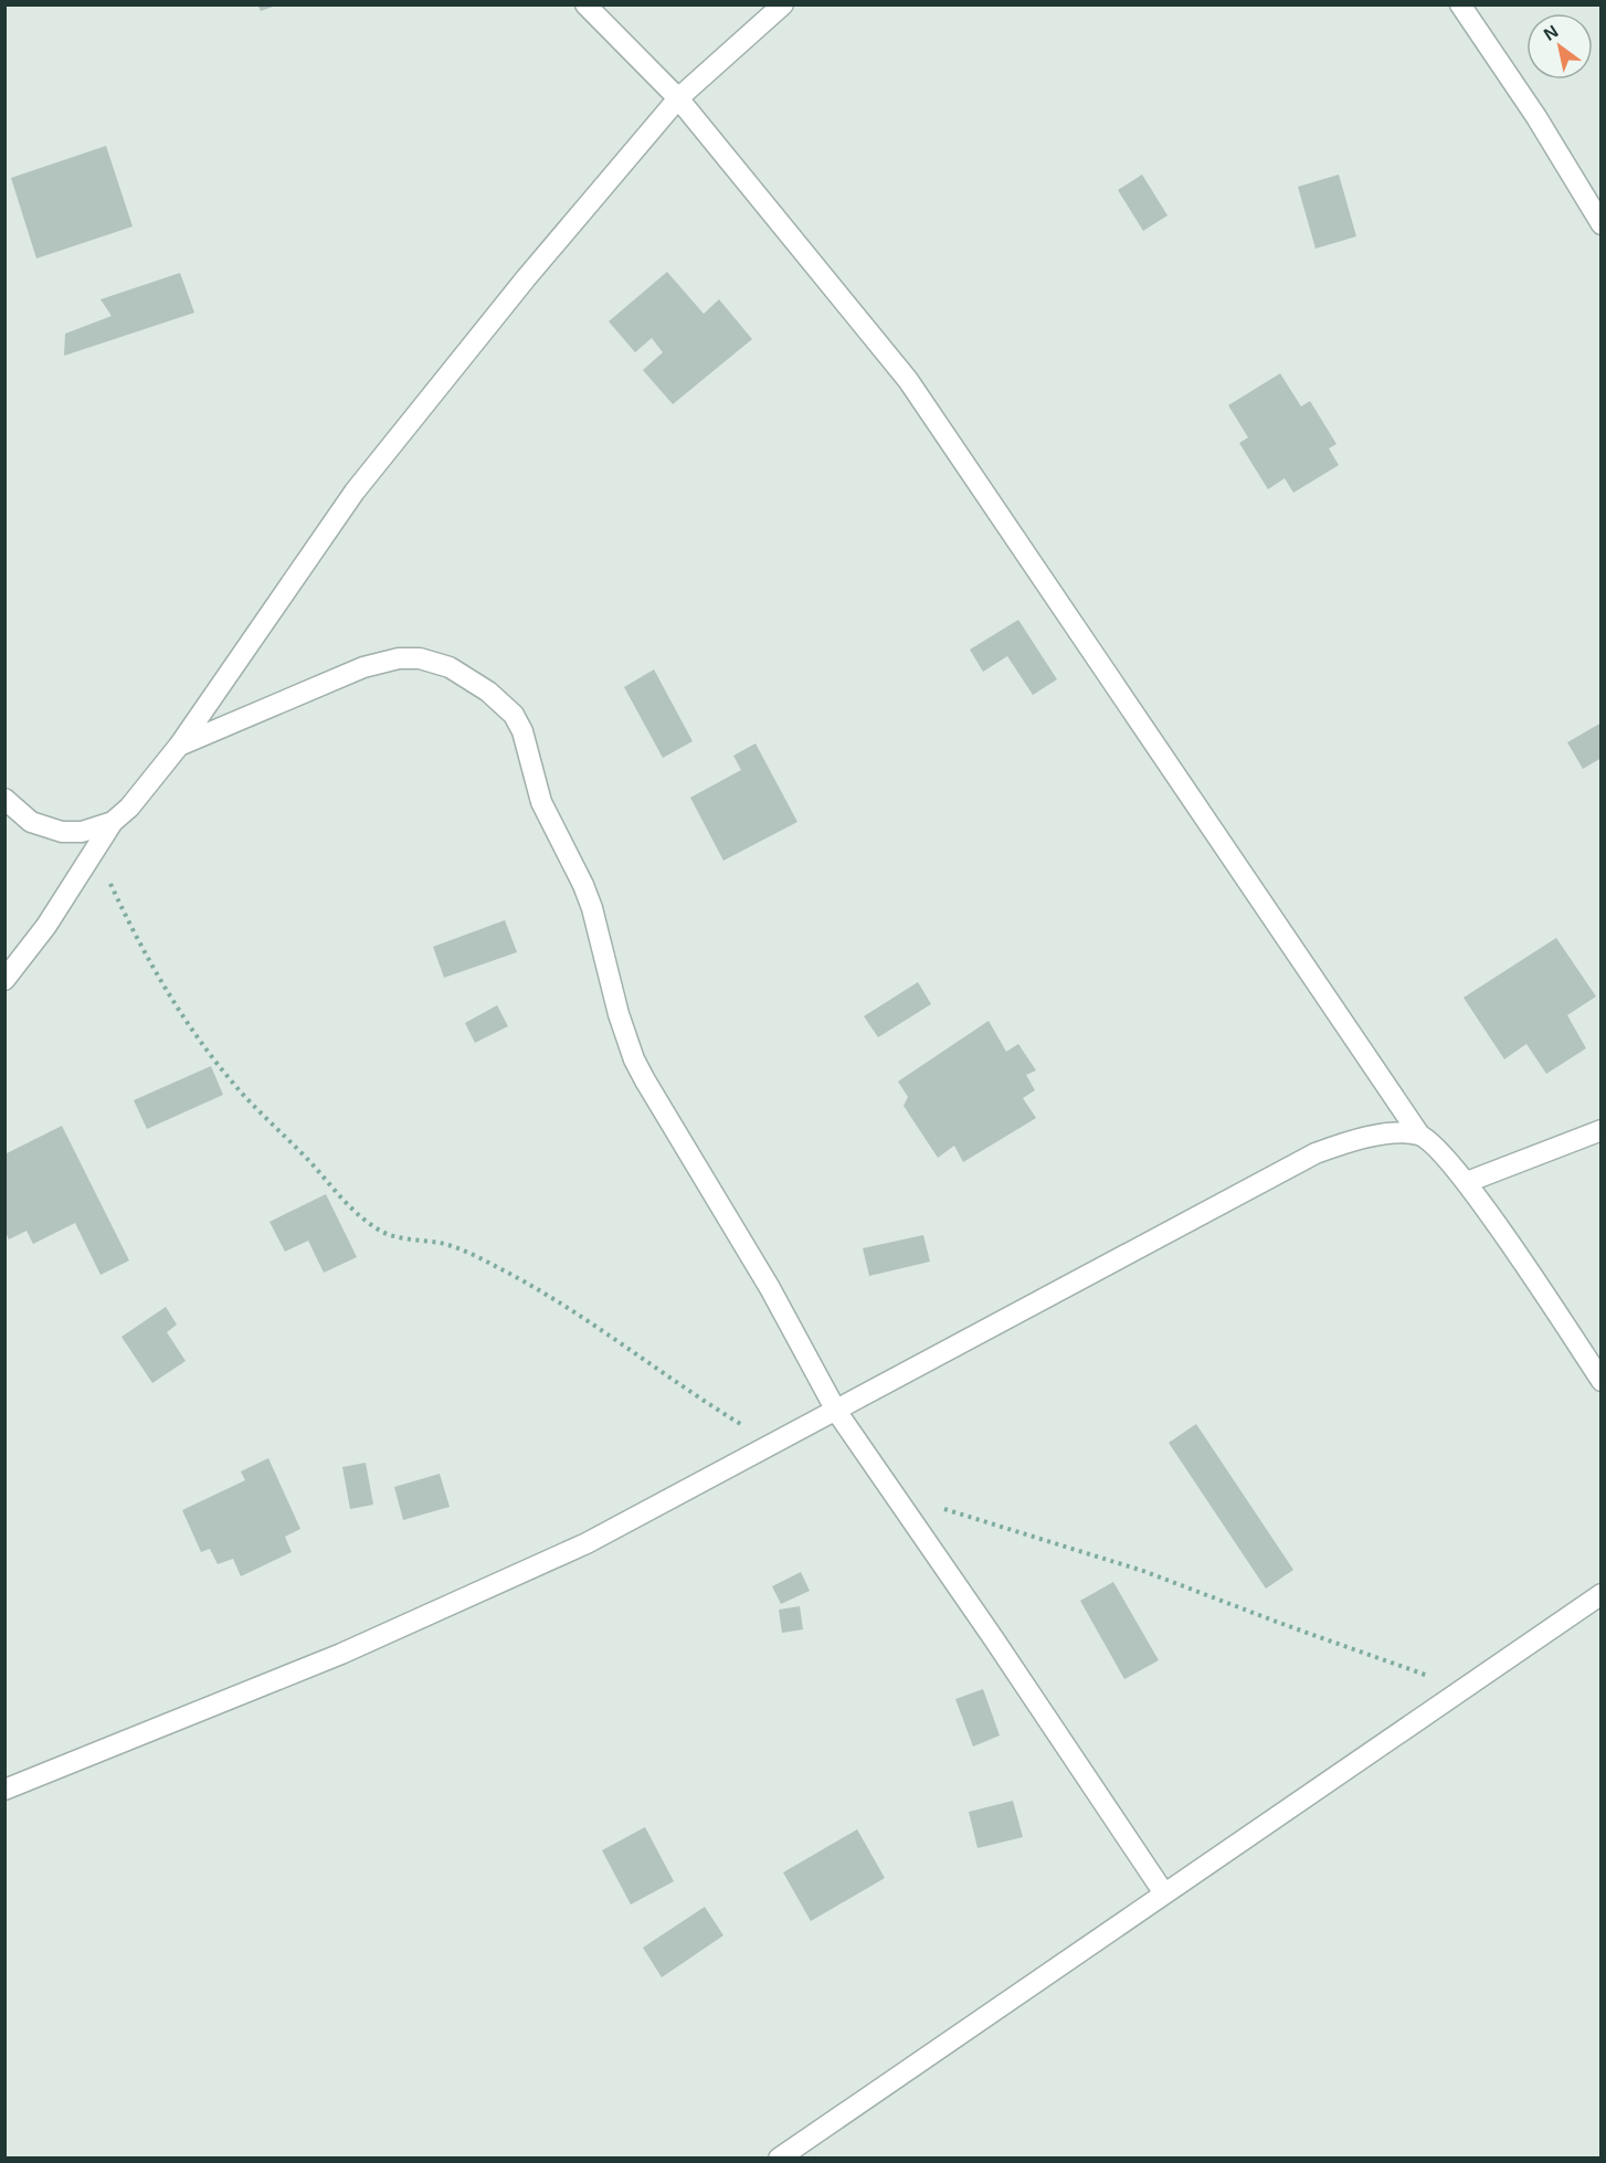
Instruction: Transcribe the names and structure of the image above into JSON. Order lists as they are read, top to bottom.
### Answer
{
  "north": "top left"
}
